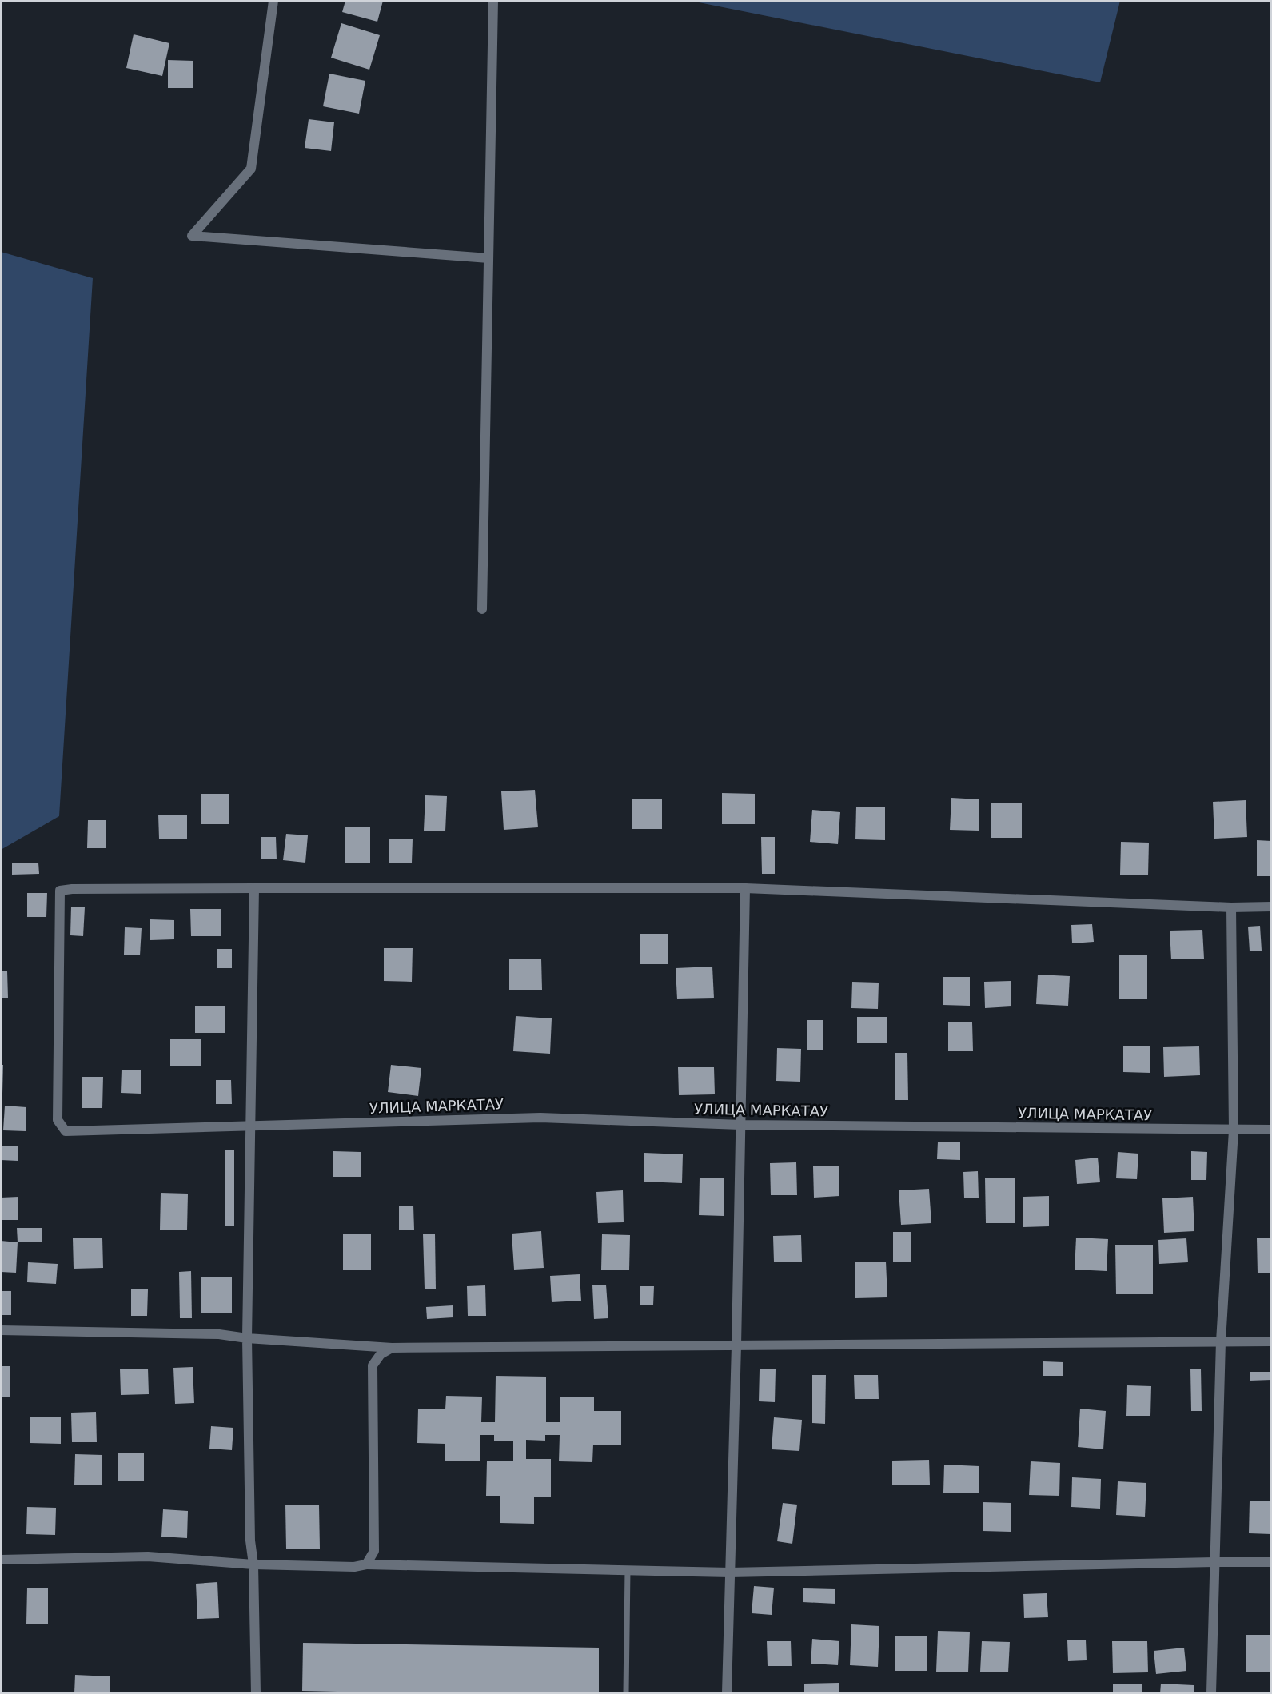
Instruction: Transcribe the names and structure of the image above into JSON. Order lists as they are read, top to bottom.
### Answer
{
  "streets": {
    "street": ["УЛИЦА МАРКАТАУ"]
  }
}
